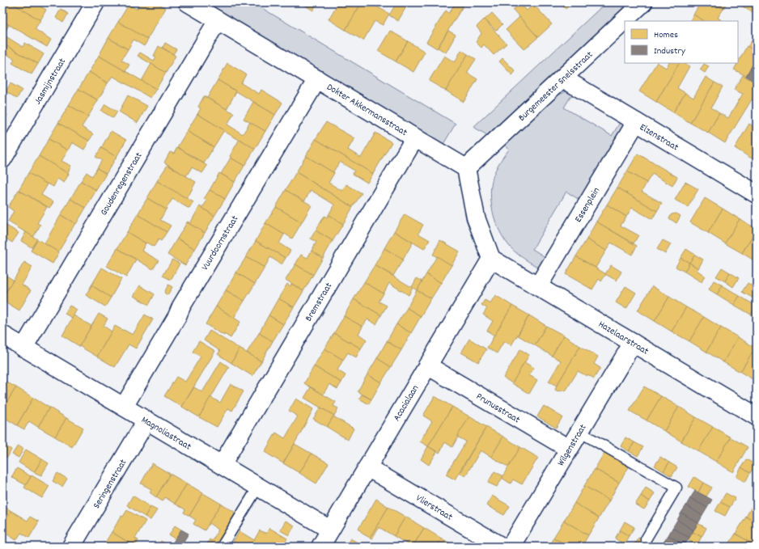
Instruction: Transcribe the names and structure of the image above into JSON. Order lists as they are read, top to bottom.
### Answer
{
  "streets": {
    "street": [
      "Jasmijnstraat",
      "Burgemeester Snelsstraat",
      "Dokter Akkermansstraat",
      "Elzenstraat",
      "Goudenregenstraat",
      "Essenplein",
      "Vuurdoornstraat",
      "Bremstraat",
      "Hazelaarstraat",
      "Acacialaan",
      "Prunusstraat",
      "Magnoliastraat",
      "Wilgenstraat",
      "Seringenstraat",
      "Vlierstraat"
    ]
  },
  "crossings": [
    ["Burgemeester Snelsstraat", "Dokter Akkermansstraat"],
    ["Burgemeester Snelsstraat", "Elzenstraat"],
    ["Dokter Akkermansstraat", "Goudenregenstraat"],
    ["Dokter Akkermansstraat", "Vuurdoornstraat"],
    ["Dokter Akkermansstraat", "Bremstraat"],
    ["Elzenstraat", "Essenplein"],
    ["Goudenregenstraat", "Magnoliastraat"],
    ["Essenplein", "Hazelaarstraat"],
    ["Vuurdoornstraat", "Magnoliastraat"],
    ["Bremstraat", "Magnoliastraat"],
    ["Hazelaarstraat", "Acacialaan"],
    ["Hazelaarstraat", "Wilgenstraat"],
    ["Acacialaan", "Prunusstraat"],
    ["Acacialaan", "Magnoliastraat"],
    ["Acacialaan", "Vlierstraat"],
    ["Prunusstraat", "Wilgenstraat"],
    ["Magnoliastraat", "Seringenstraat"]
  ],
  "legend": ["Homes", "Industry"]
}
